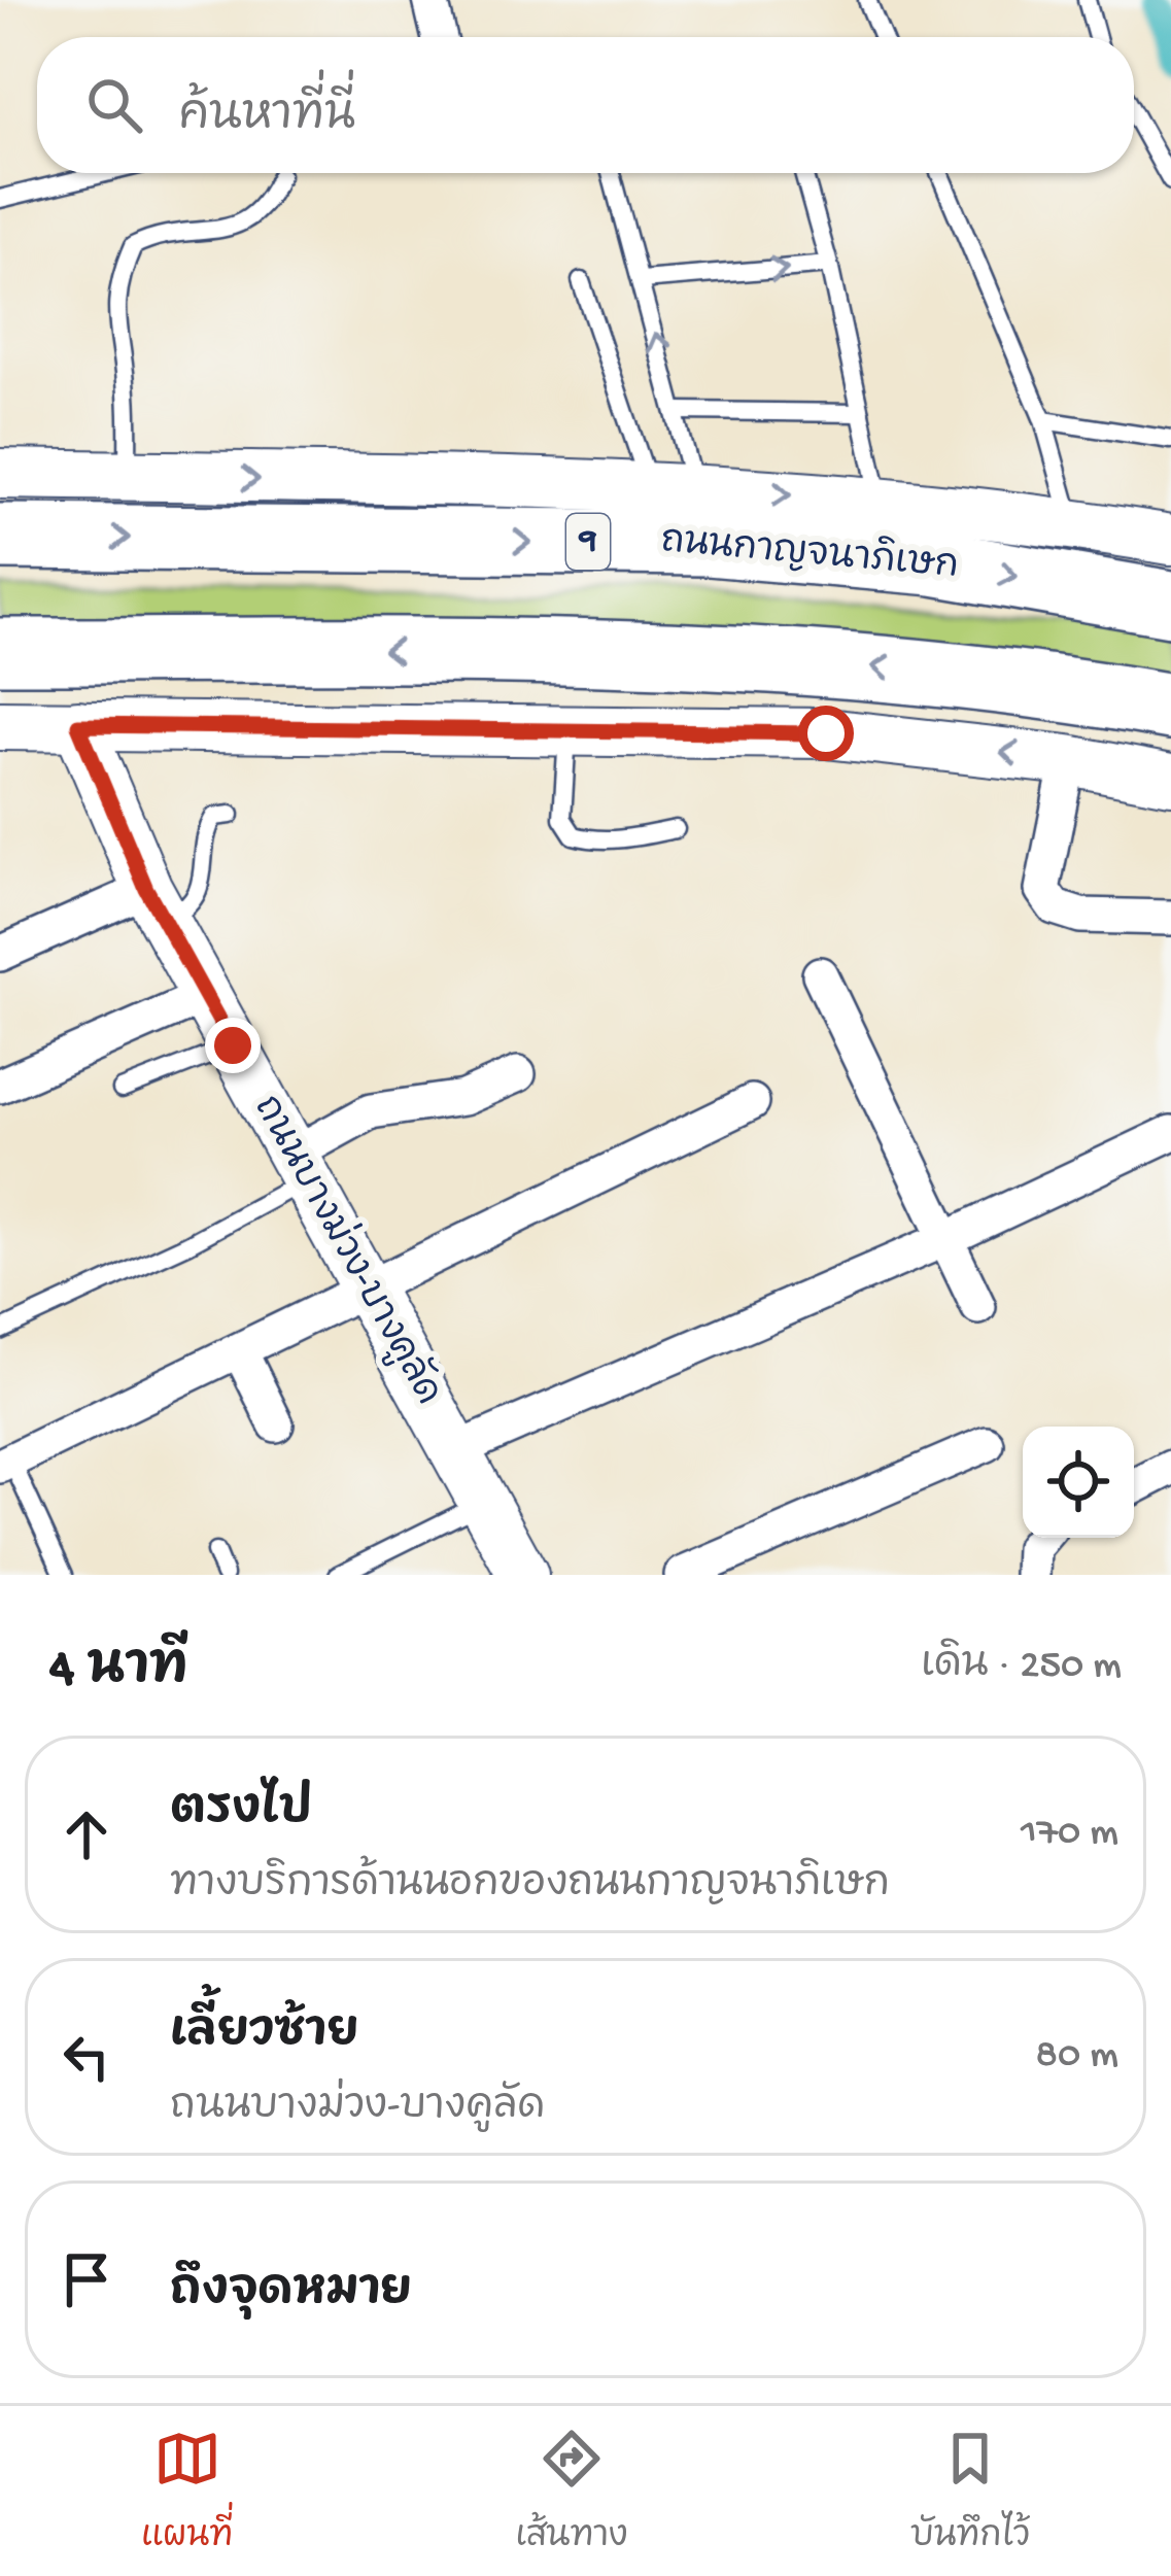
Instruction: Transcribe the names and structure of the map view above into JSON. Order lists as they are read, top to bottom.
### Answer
{
  "streets": {
    "highway": ["9", "ถนนกาญจนาภิเษก"],
    "main road": ["ถนนบางม่วง-บางคูลัด"]
  },
  "page": {
    "search": "ค้นหาที่นี่",
    "heading": ["4 นาที", "เดิน · 250 m"],
    "list": [
      ["ตรงไป", "ทางบริการด้านนอกของถนนกาญจนาภิเษก", "170 m"],
      ["เลี้ยวซ้าย", "ถนนบางม่วง-บางคูลัด", "80 m"],
      "ถึงจุดหมาย"
    ],
    "nav": ["แผนที่", "เส้นทาง", "บันทึกไว้"]
  }
}
